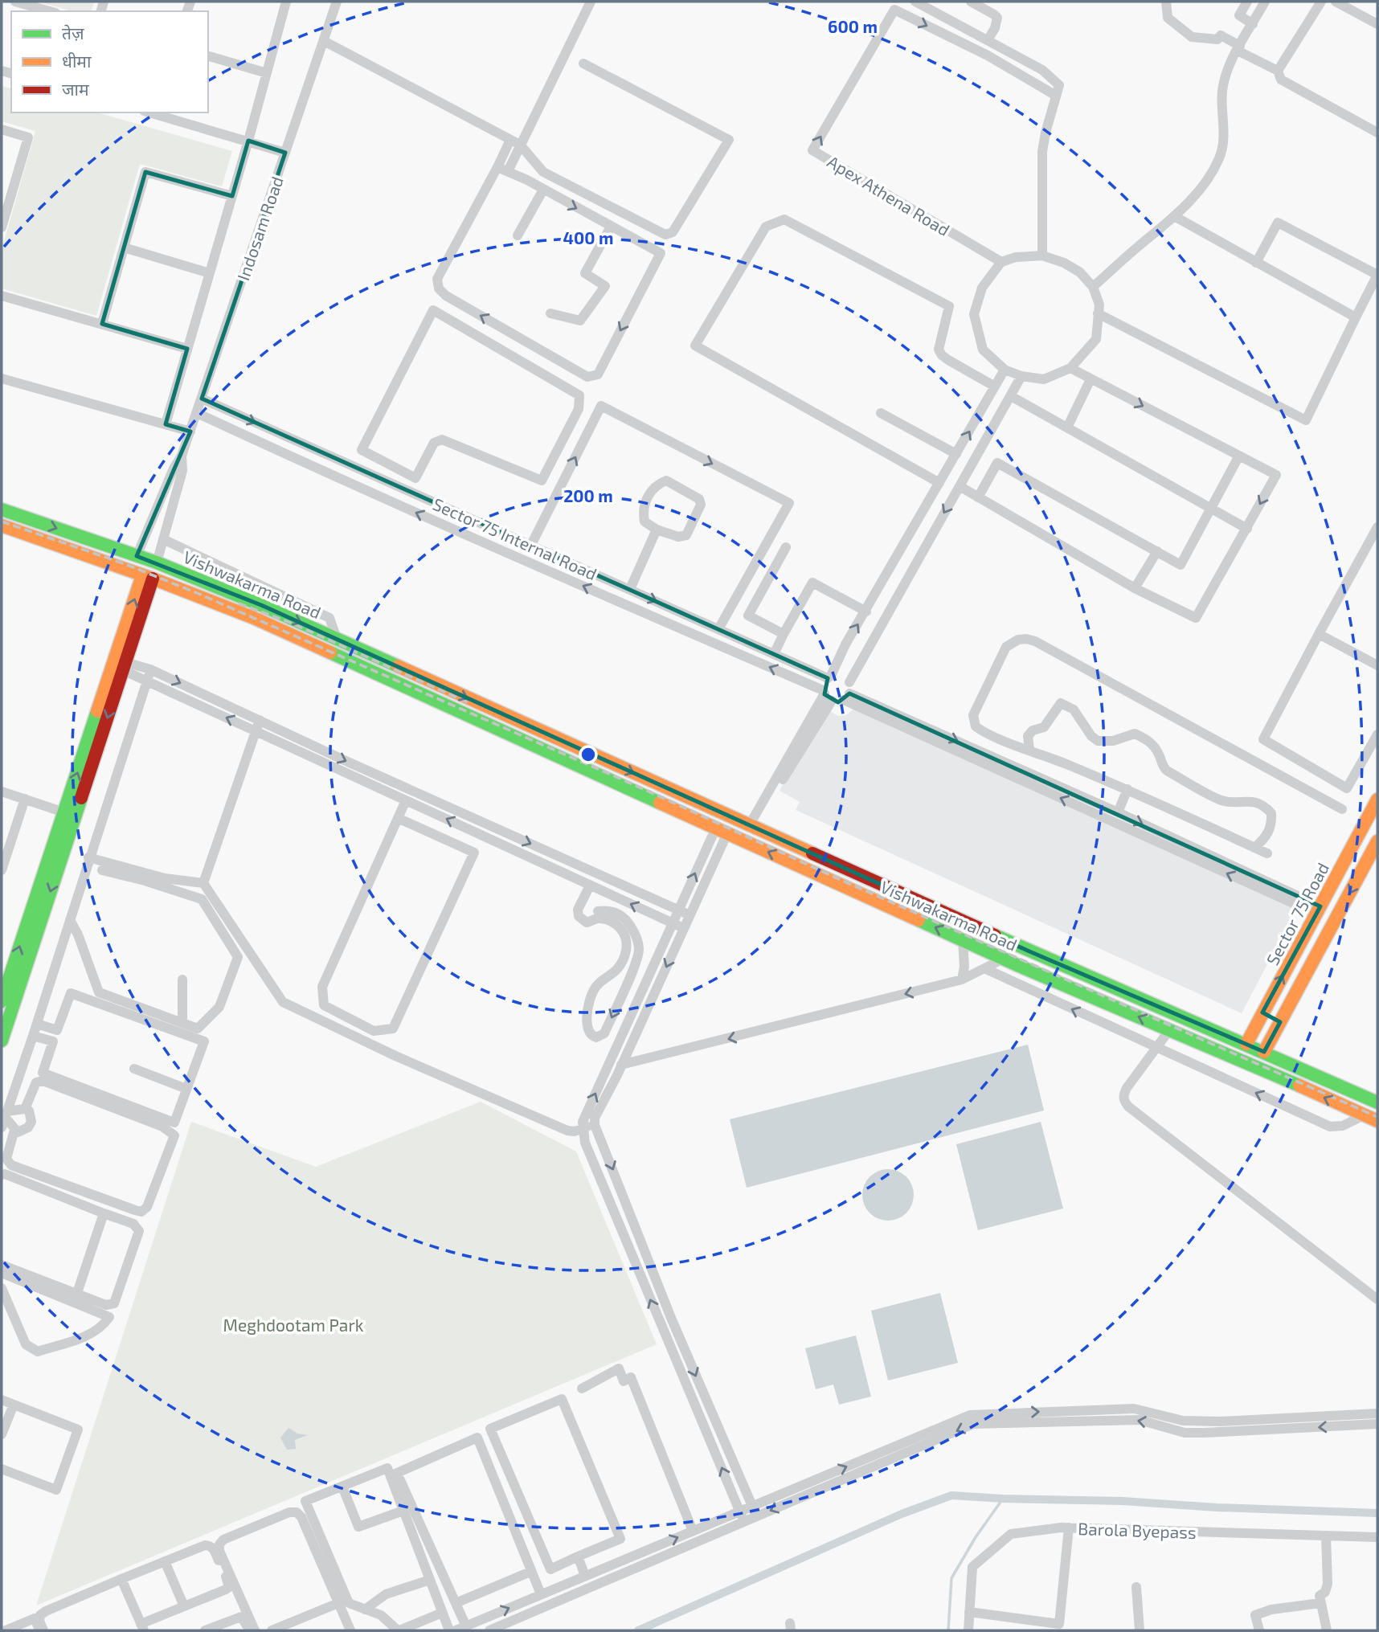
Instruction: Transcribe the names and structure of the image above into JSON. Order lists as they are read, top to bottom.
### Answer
{
  "streets": {
    "main road": ["Vishwakarma Road", "Sector 75 Road"],
    "street": [
      "Apex Athena Road",
      "Indosam Road",
      "Sector 75 Internal Road",
      "Barola Byepass"
    ]
  },
  "crossings": [
    ["Indosam Road", "Sector 75 Internal Road"],
    ["Indosam Road", "Vishwakarma Road"],
    ["Vishwakarma Road", "Sector 75 Road"]
  ],
  "parks": ["Meghdootam Park"],
  "legend": ["तेज़", "धीमा", "जाम"],
  "rings": ["600 m", "400 m", "200 m"]
}
